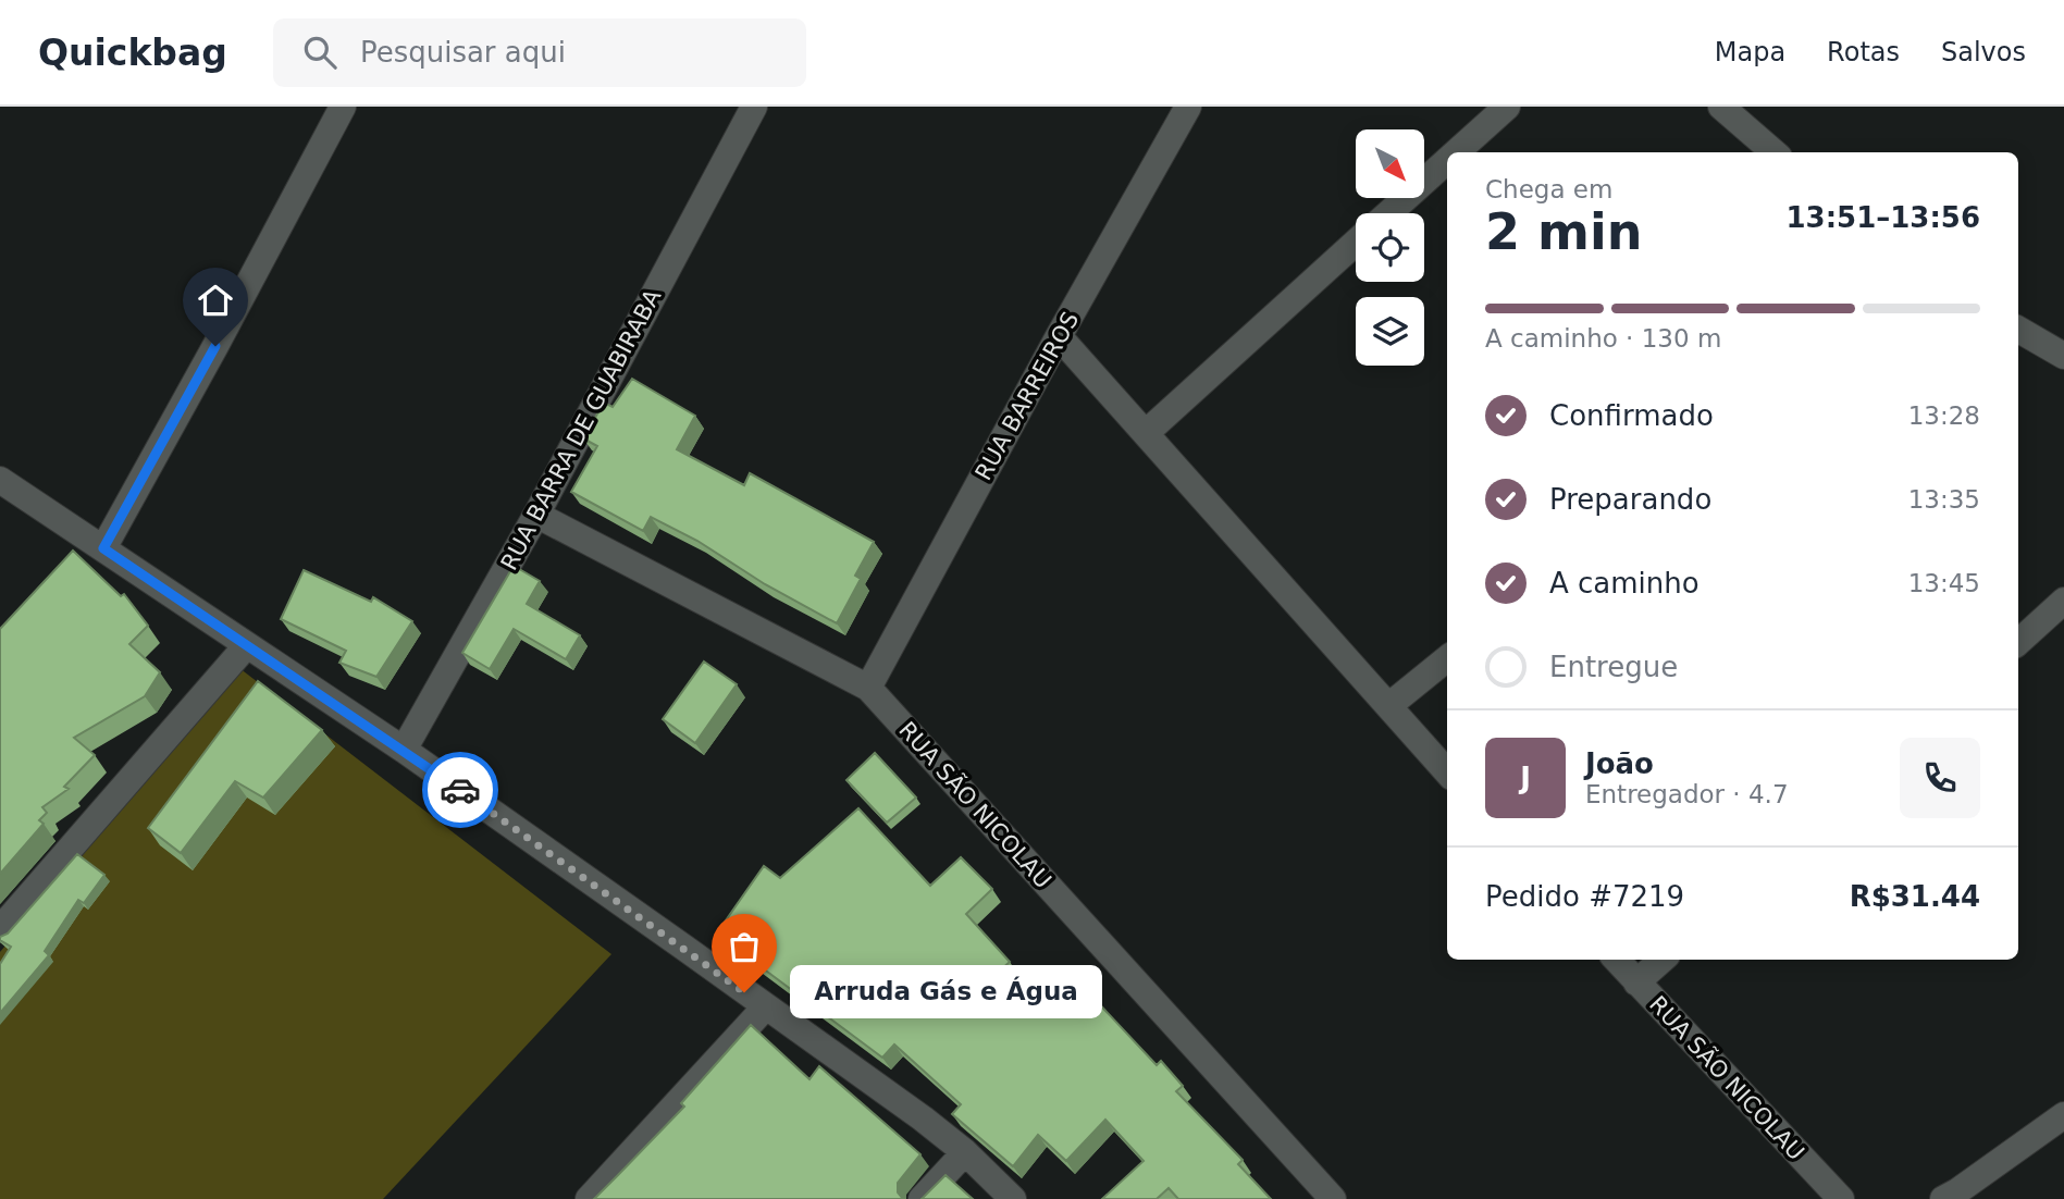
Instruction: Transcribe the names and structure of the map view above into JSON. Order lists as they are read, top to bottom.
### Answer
{
  "streets": {
    "street": ["RUA BARREIROS", "RUA BARRA DE GUABIRABA", "RUA SÃO NICOLAU"]
  },
  "crossings": [
    ["RUA BARREIROS", "RUA SÃO NICOLAU"],
    ["RUA BARRA DE GUABIRABA", "RUA SÃO NICOLAU"]
  ],
  "places": ["Arruda Gás e Água"],
  "north": "bottom right",
  "page": {
    "header": "Quickbag",
    "search": "Pesquisar aqui",
    "nav": ["Mapa", "Rotas", "Salvos"],
    "heading": ["2 min", "Chega em", "13:51–13:56"],
    "panel": [
      "João",
      "Entregador · 4.7",
      "Pedido #7219",
      "R$31.44"
    ],
    "bar": "A caminho · 130 m",
    "list": [
      ["Confirmado", "13:28"],
      ["Preparando", "13:35"],
      ["A caminho", "13:45"],
      "Entregue"
    ],
    "round": "J",
    "bubble": "Arruda Gás e Água"
  }
}
